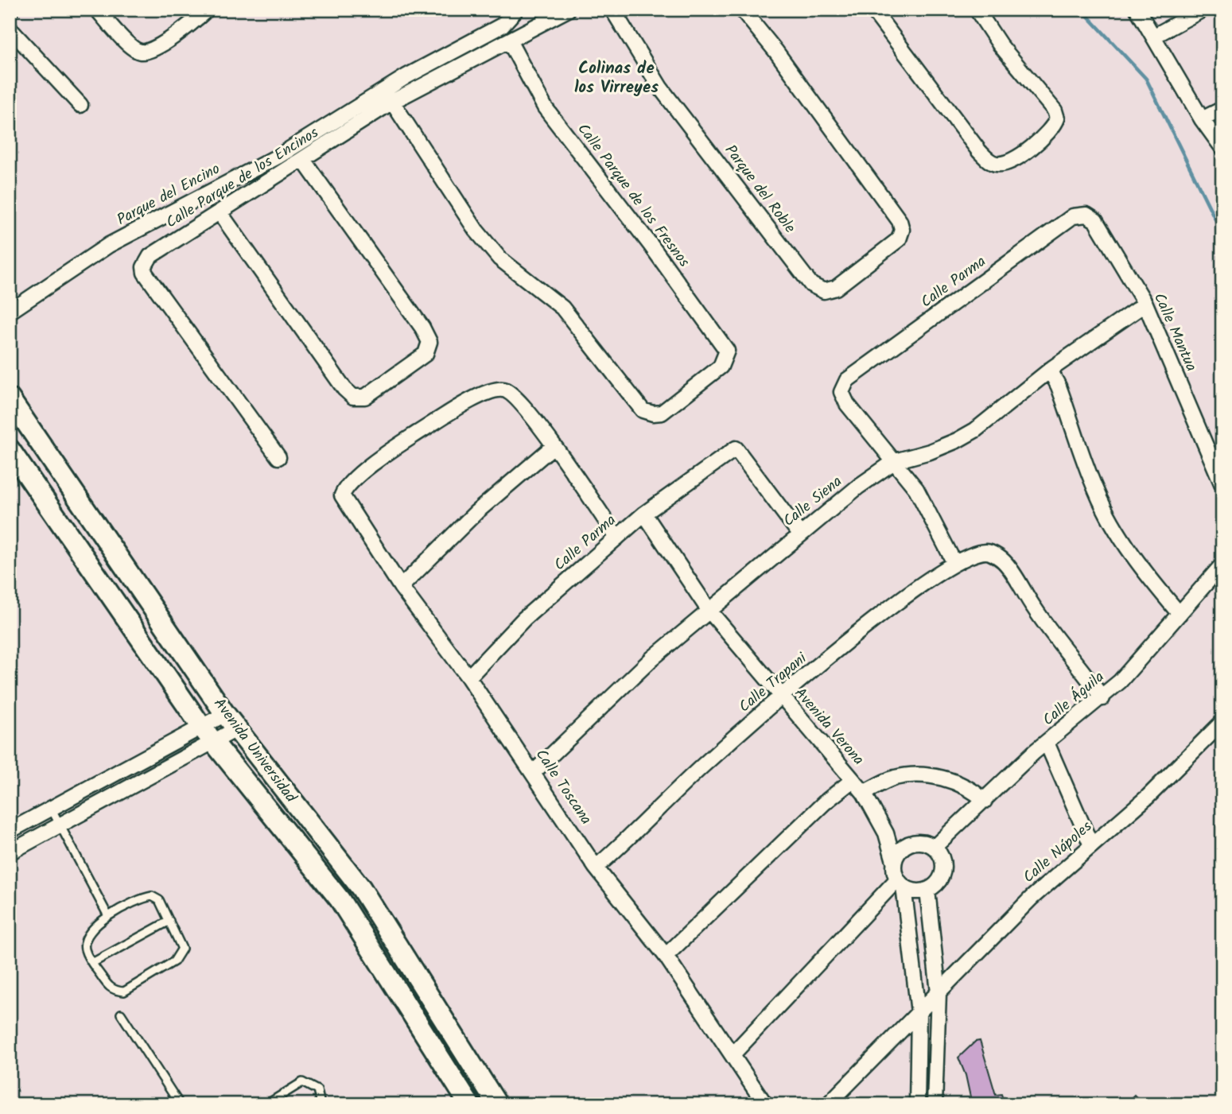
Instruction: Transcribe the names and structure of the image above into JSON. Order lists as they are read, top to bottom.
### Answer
{
  "streets": {
    "main road": ["Avenida Universidad"],
    "street": [
      "Calle Parque de los Encinos",
      "Parque del Roble",
      "Parque del Encino",
      "Calle Parque de los Fresnos",
      "Calle Parma",
      "Calle Mantua",
      "Calle Siena",
      "Calle Trapani",
      "Calle Águila",
      "Avenida Verona",
      "Calle Toscana",
      "Calle Nápoles"
    ]
  },
  "crossings": [
    ["Calle Parque de los Encinos", "Calle Parque de los Fresnos"],
    ["Calle Parma", "Calle Mantua"],
    ["Calle Parma", "Calle Siena"],
    ["Calle Parma", "Avenida Verona"],
    ["Calle Parma", "Calle Toscana"],
    ["Calle Mantua", "Calle Siena"],
    ["Calle Siena", "Avenida Verona"],
    ["Calle Siena", "Calle Toscana"],
    ["Calle Trapani", "Calle Águila"],
    ["Calle Trapani", "Avenida Verona"],
    ["Calle Trapani", "Calle Toscana"],
    ["Calle Águila", "Avenida Verona"]
  ],
  "districts": ["Colinas de los Virreyes"]
}
